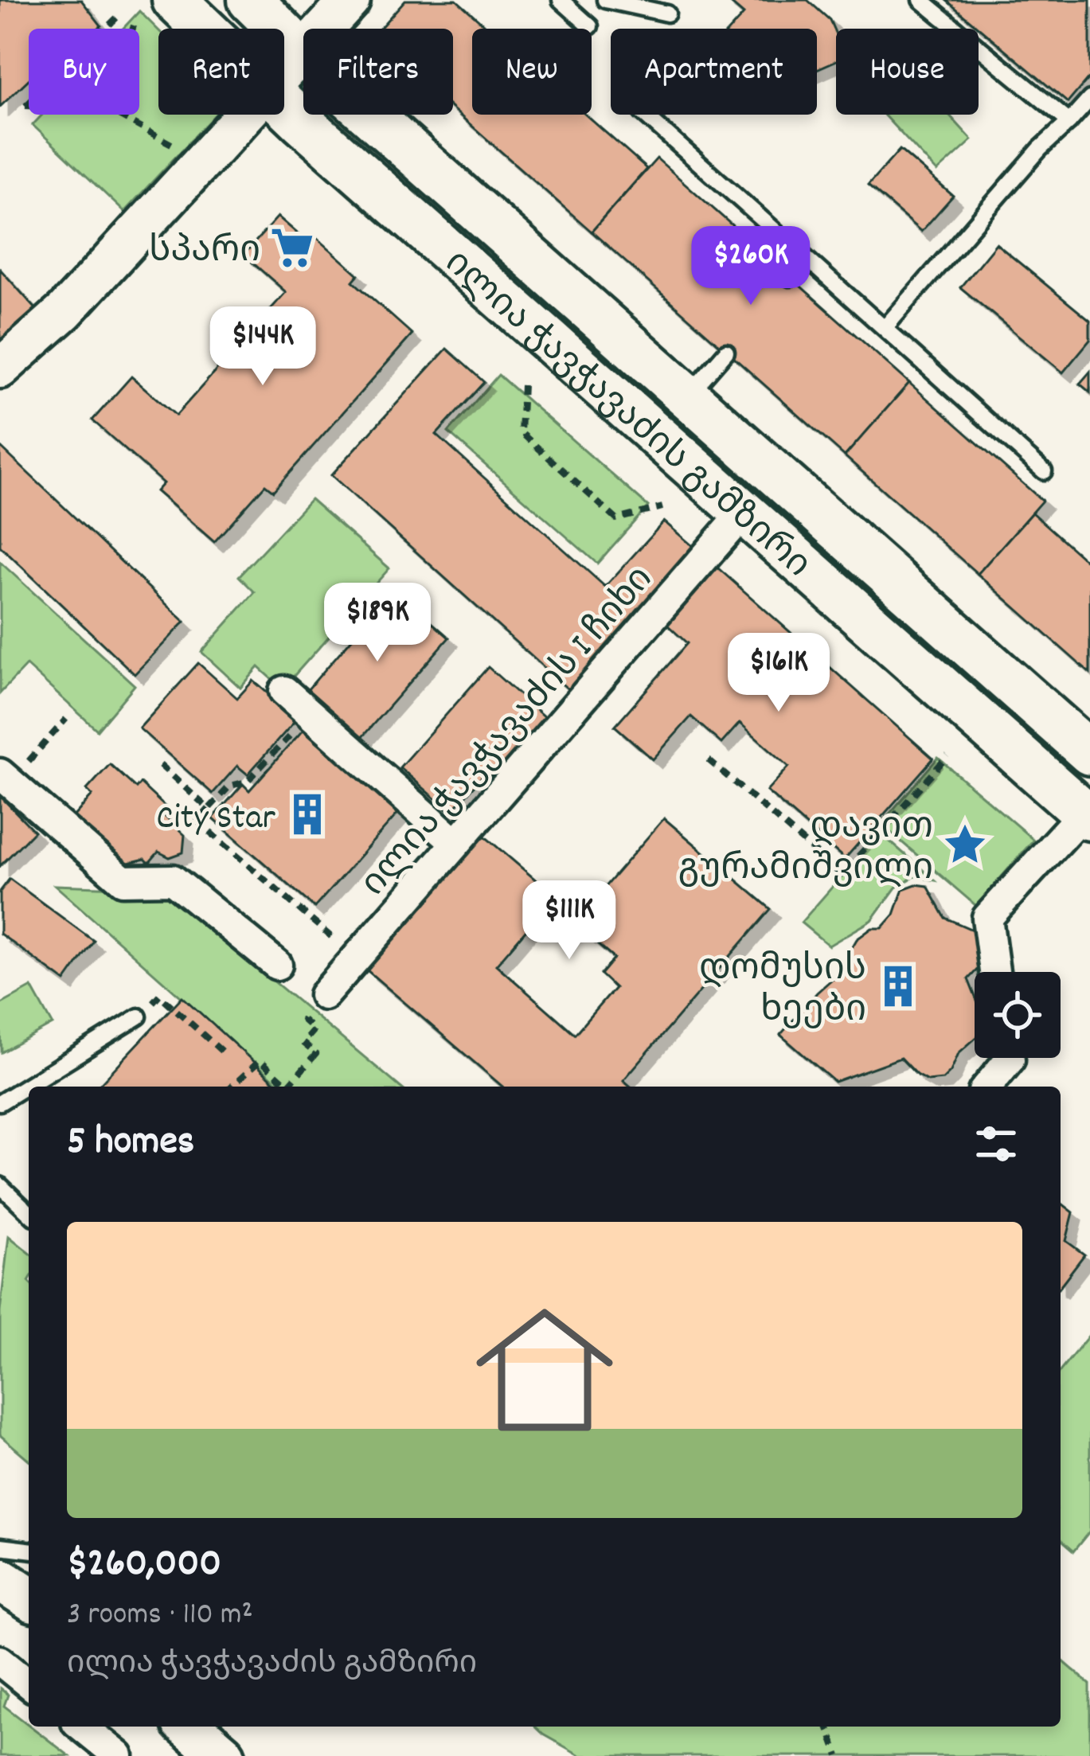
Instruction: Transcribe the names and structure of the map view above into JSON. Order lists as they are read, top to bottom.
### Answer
{
  "streets": {
    "main road": ["ილია ჭავჭავაძის გამზირი"],
    "street": ["ილია ჭავჭავაძის I ჩიხი"]
  },
  "crossings": [
    ["ილია ჭავჭავაძის გამზირი", "ილია ჭავჭავაძის I ჩიხი"]
  ],
  "places": {
    "supermarket": ["სპარი"],
    "building": ["City Star", "დომუსის ხეები"],
    "place": ["დავით გურამიშვილი"]
  },
  "page": {
    "chip": [
      "Buy",
      "Rent",
      "Filters",
      "New",
      "Apartment",
      "House"
    ],
    "price": [
      "$260K",
      "$144K",
      "$189K",
      "$161K",
      "$111K"
    ],
    "heading": "5 homes",
    "list": [
      {
        "name": "$260,000",
        "note": "3 rooms · 110 m² · ილია ჭავჭავაძის გამზირი"
      }
    ]
  }
}
